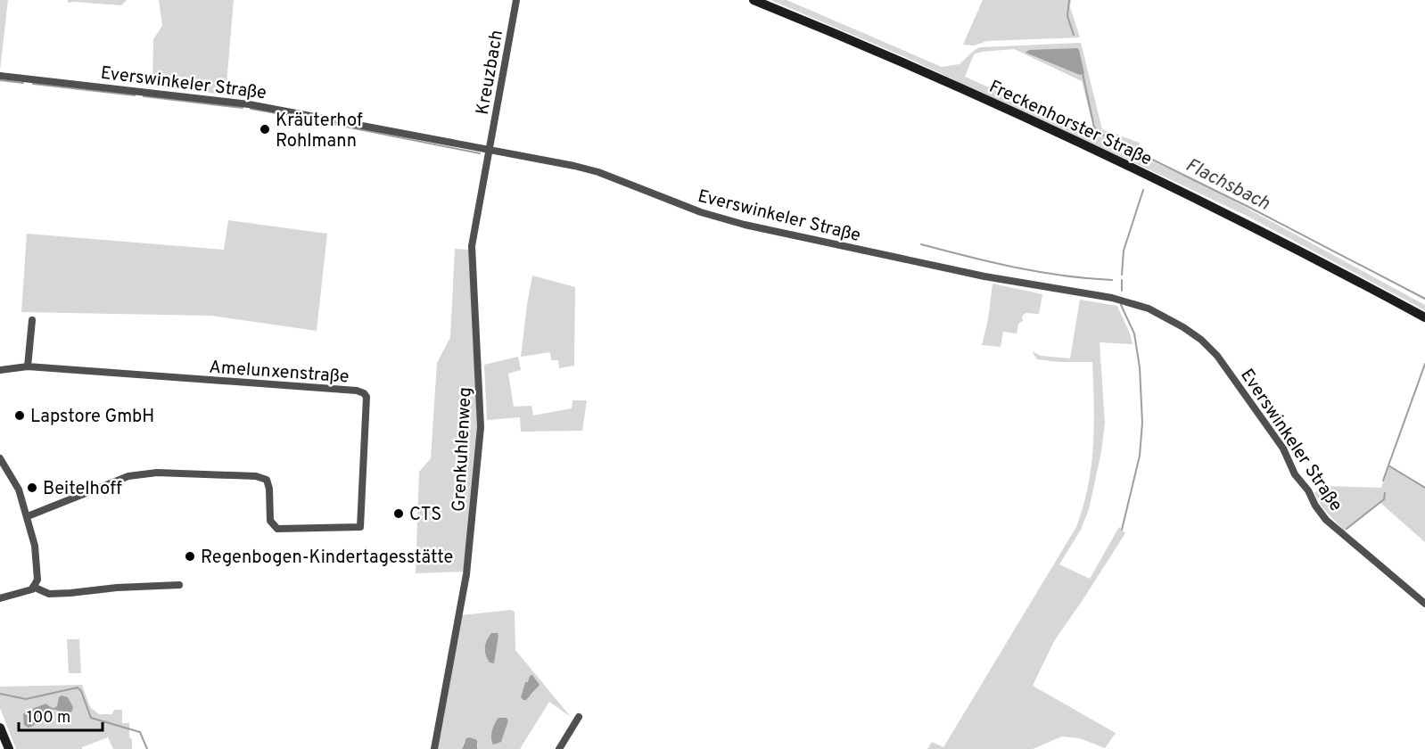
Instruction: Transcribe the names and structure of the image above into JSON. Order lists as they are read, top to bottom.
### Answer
{
  "streets": {
    "main road": ["Freckenhorster Straße"],
    "street": [
      "Kreuzbach",
      "Everswinkeler Straße",
      "Amelunxenstraße",
      "Grenkuhlenweg"
    ]
  },
  "crossings": [
    ["Kreuzbach", "Everswinkeler Straße"],
    ["Kreuzbach", "Grenkuhlenweg"],
    ["Everswinkeler Straße", "Grenkuhlenweg"]
  ],
  "water": ["Flachsbach"],
  "places": [
    "Kräuterhof Rohlmann",
    "Lapstore GmbH",
    "Beitelhoff",
    "CTS",
    "Regenbogen-Kindertagesstätte"
  ],
  "scale_bar": "100 m"
}
